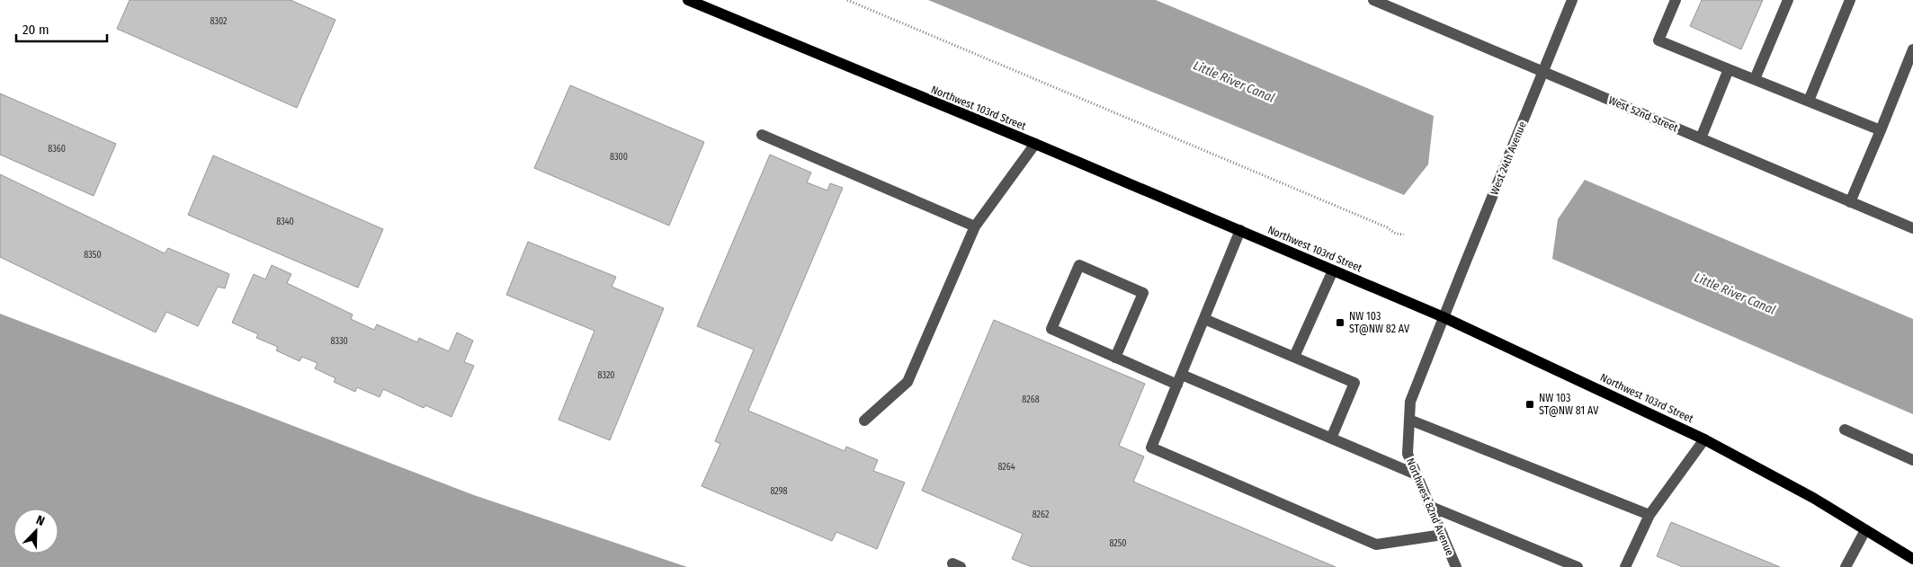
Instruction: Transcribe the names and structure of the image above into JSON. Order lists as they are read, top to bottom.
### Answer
{
  "streets": {
    "main road": ["Northwest 103rd Street"],
    "street": ["West 52nd Street", "West 24th Avenue", "Northwest 82nd Avenue"]
  },
  "crossings": [
    ["Northwest 103rd Street", "West 24th Avenue"],
    ["Northwest 103rd Street", "Northwest 82nd Avenue"],
    ["West 52nd Street", "West 24th Avenue"],
    ["West 24th Avenue", "Northwest 82nd Avenue"]
  ],
  "water": ["Little River Canal"],
  "places": {
    "transit": ["NW 103 ST@NW 82 AV", "NW 103 ST@NW 81 AV"]
  },
  "house_numbers": [
    "8302",
    "8360",
    "8300",
    "8340",
    "8350",
    "8330",
    "8320",
    "8268",
    "8264",
    "8298",
    "8262",
    "8250"
  ],
  "scale_bar": "20 m",
  "north": "top right"
}
